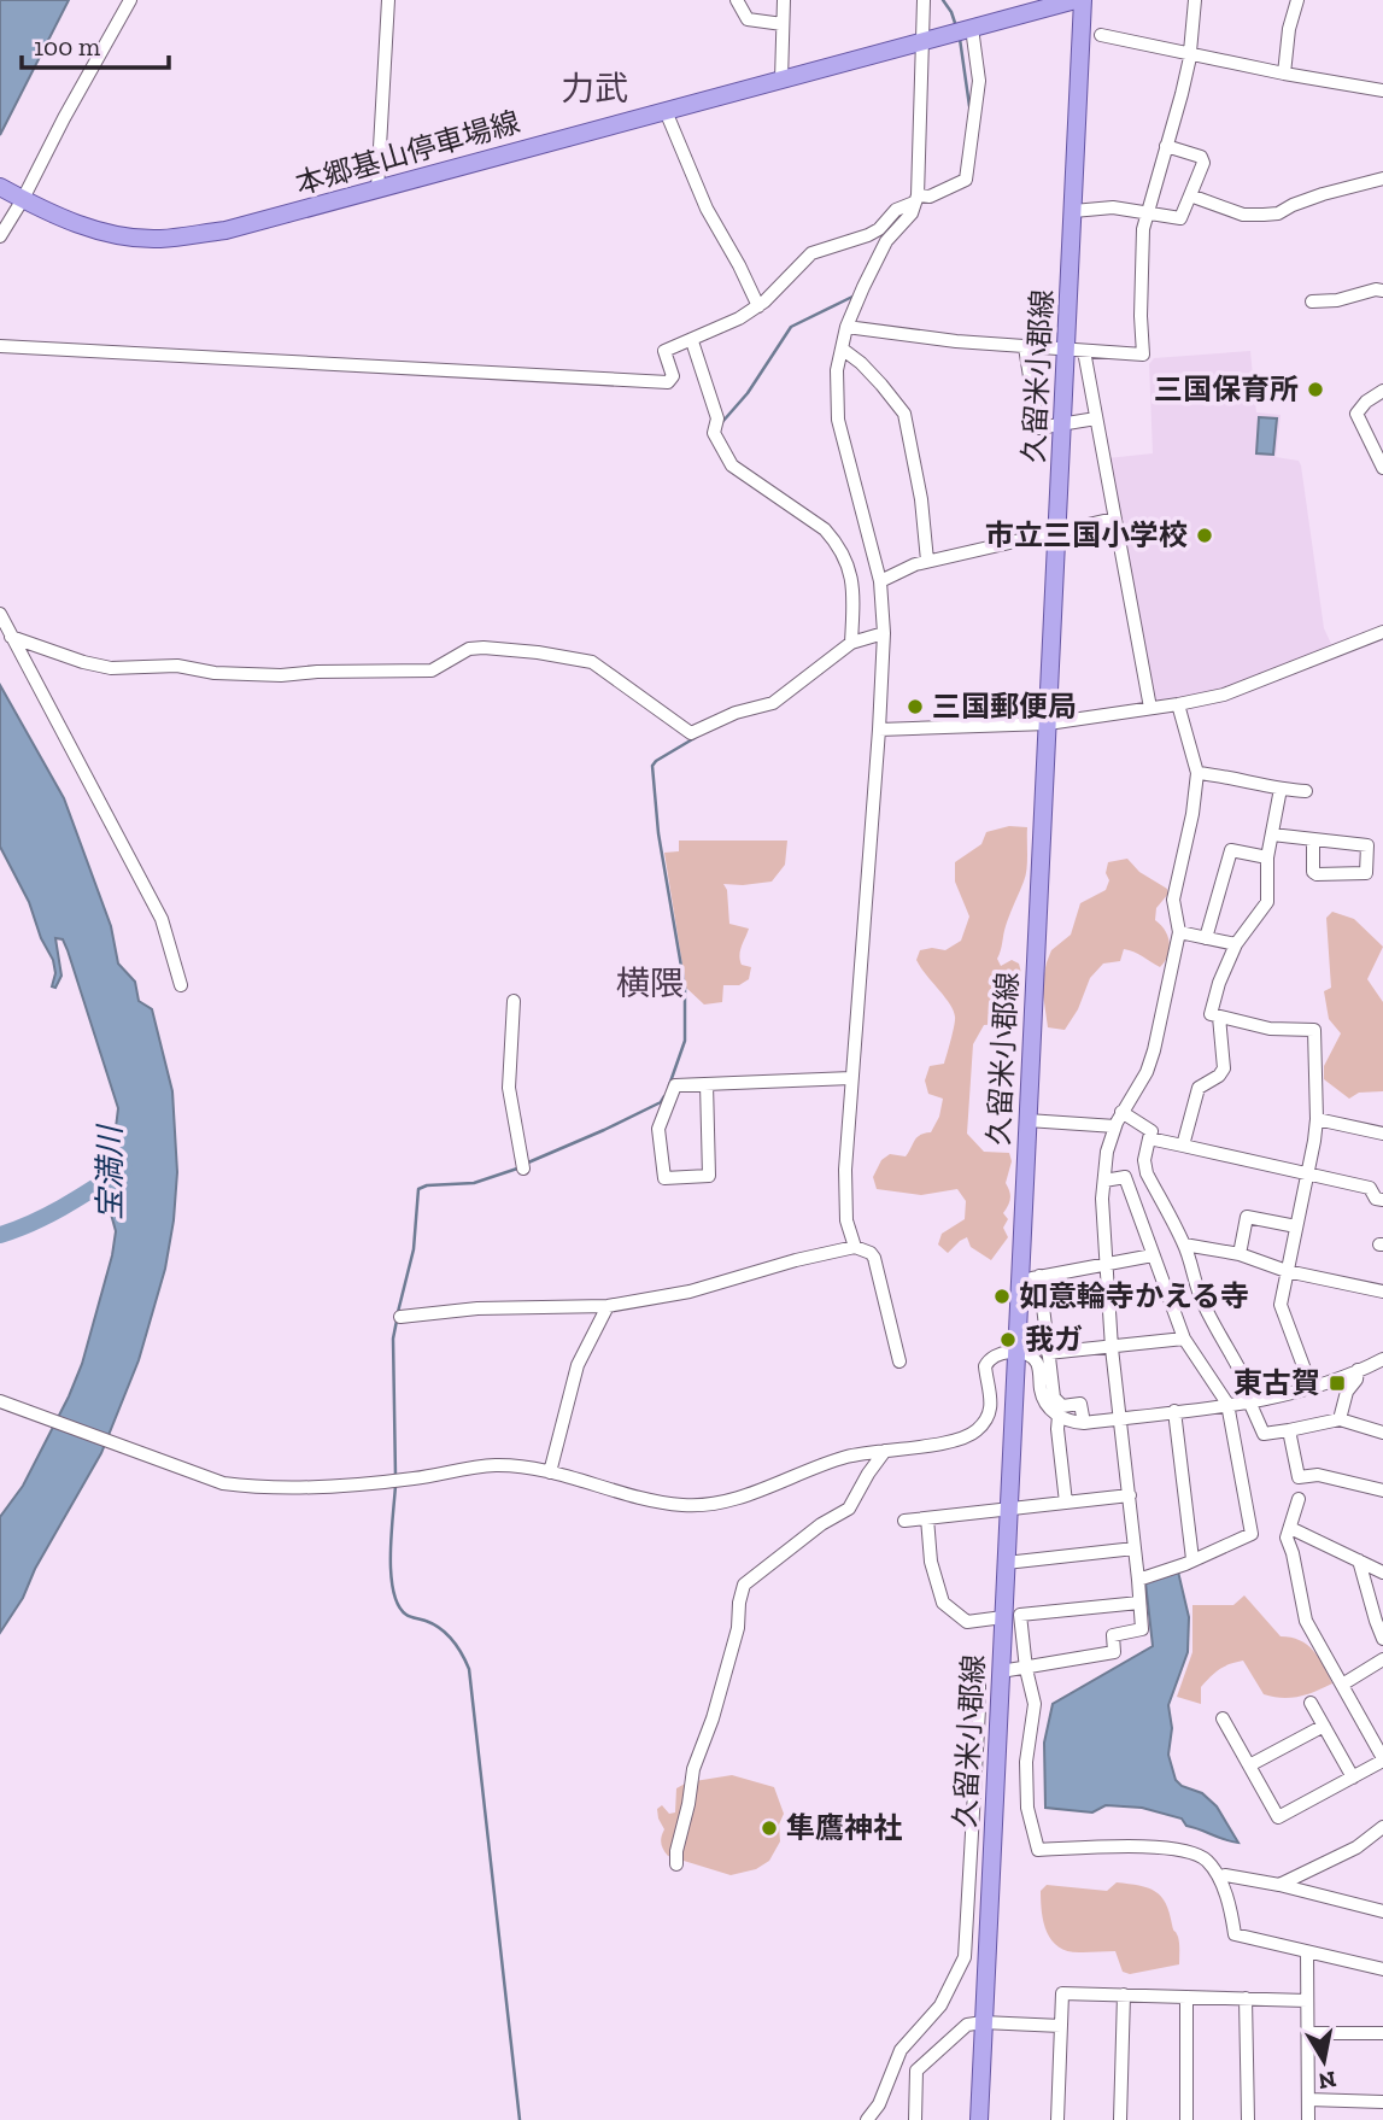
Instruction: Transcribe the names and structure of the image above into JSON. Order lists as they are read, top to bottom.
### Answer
{
  "streets": {
    "main road": ["本郷基山停車場線", "久留米小郡線"]
  },
  "districts": ["力武", "横隈"],
  "water": ["宝満川"],
  "places": {
    "other": [
      "三国保育所",
      "市立三国小学校",
      "三国郵便局",
      "如意輪寺かえる寺",
      "我ガ",
      "隼鷹神社"
    ],
    "transit": ["東古賀"]
  },
  "scale_bar": "100 m",
  "north": "bottom"
}
